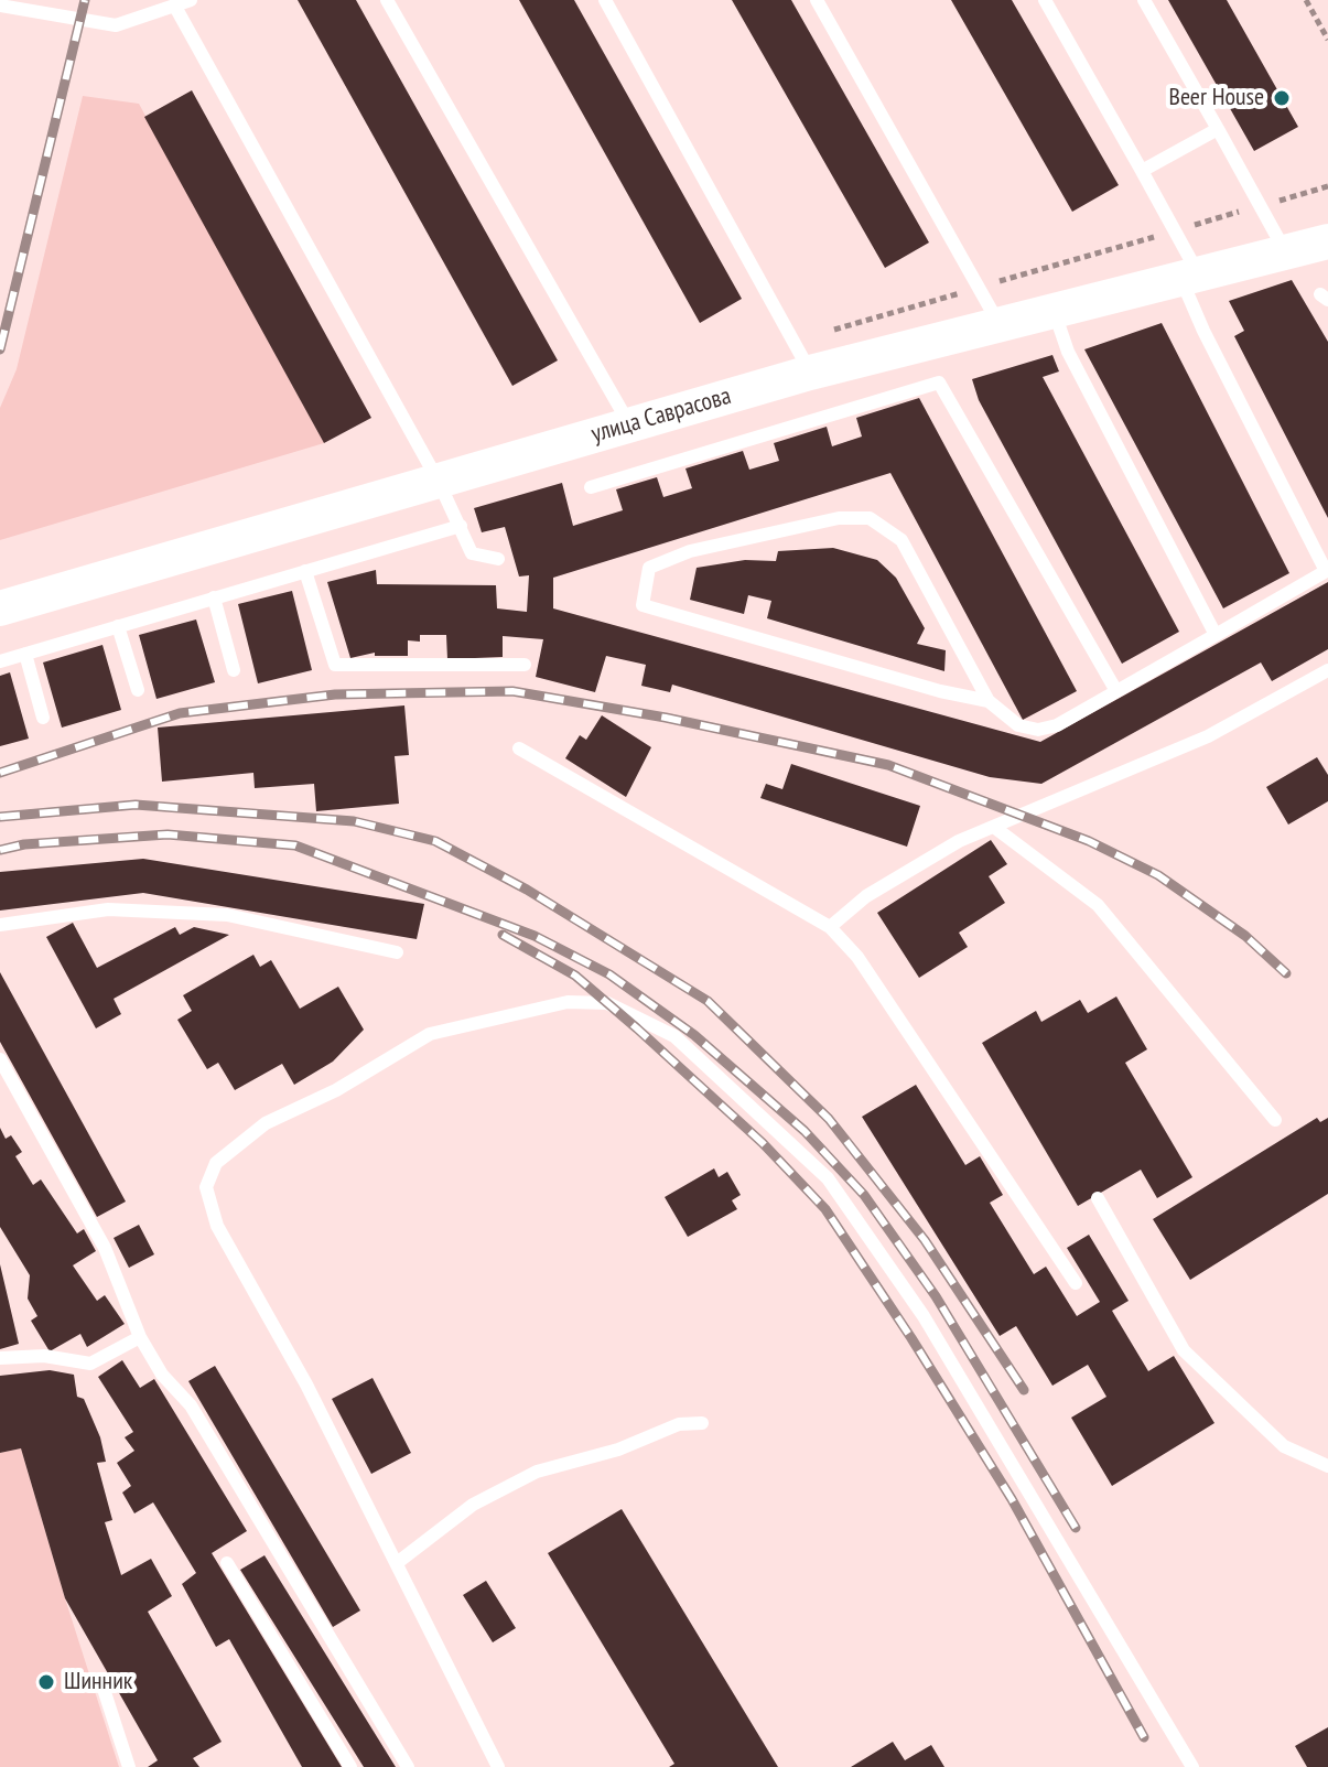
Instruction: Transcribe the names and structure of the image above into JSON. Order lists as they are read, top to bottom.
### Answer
{
  "streets": {
    "street": ["улица Саврасова"]
  },
  "places": ["Beer House", "Шинник"]
}
